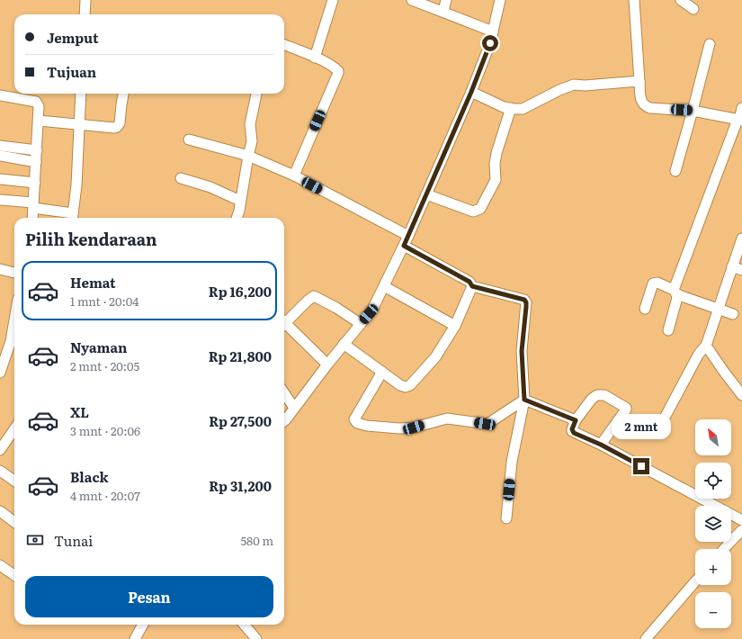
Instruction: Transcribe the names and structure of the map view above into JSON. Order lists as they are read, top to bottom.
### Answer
{
  "north": "top left",
  "page": {
    "banner": ["Jemput", "Tujuan"],
    "heading": "Pilih kendaraan",
    "list": [
      {
        "name": "Hemat",
        "note": "1 mnt · 20:04",
        "value": "Rp 16,200"
      },
      {
        "name": "Nyaman",
        "note": "2 mnt · 20:05",
        "value": "Rp 21,800"
      },
      {
        "name": "XL",
        "note": "3 mnt · 20:06",
        "value": "Rp 27,500"
      },
      {
        "name": "Black",
        "note": "4 mnt · 20:07",
        "value": "Rp 31,200"
      }
    ],
    "bubble": "2 mnt",
    "map_buttons": ["+", "−"],
    "pay": ["Tunai", "580 m"],
    "buttons": "Pesan"
  }
}
